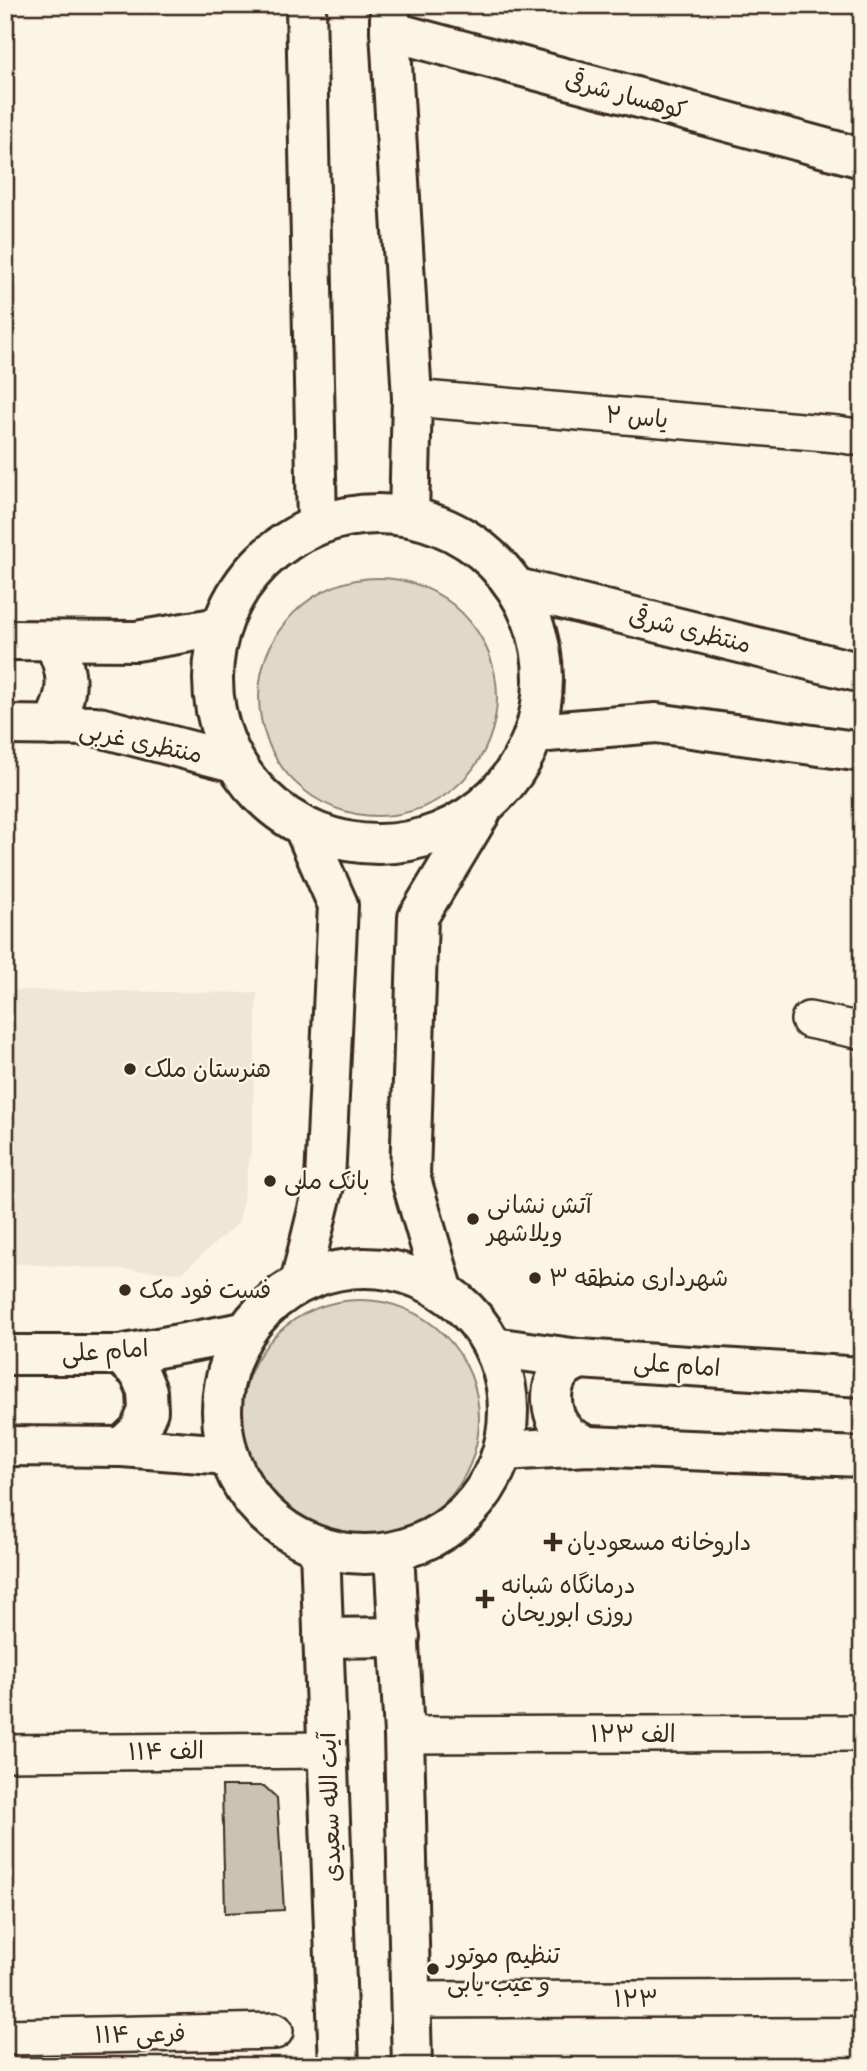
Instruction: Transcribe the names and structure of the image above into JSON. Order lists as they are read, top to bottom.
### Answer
{
  "streets": {
    "main road": [
      "کوهسار شرقی",
      "منتظری شرقی",
      "منتظری غربی",
      "امام علی",
      "آیت الله سعیدی"
    ],
    "street": [
      "یاس ۲",
      "۱۲۳ الف",
      "۱۱۴ الف",
      "۱۲۳",
      "۱۱۴ فرعی"
    ]
  },
  "crossings": [
    ["۱۱۴ الف", "آیت الله سعیدی"]
  ],
  "places": {
    "other": [
      "هنرستان ملک",
      "بانک ملی",
      "آتش نشانی ویلاشهر",
      "شهرداری منطقه ۳",
      "فست فود مک",
      "تنظیم موتور و عیب یابی"
    ],
    "health": ["داروخانه مسعودیان", "درمانگاه شبانه روزی ابوریحان"]
  }
}
